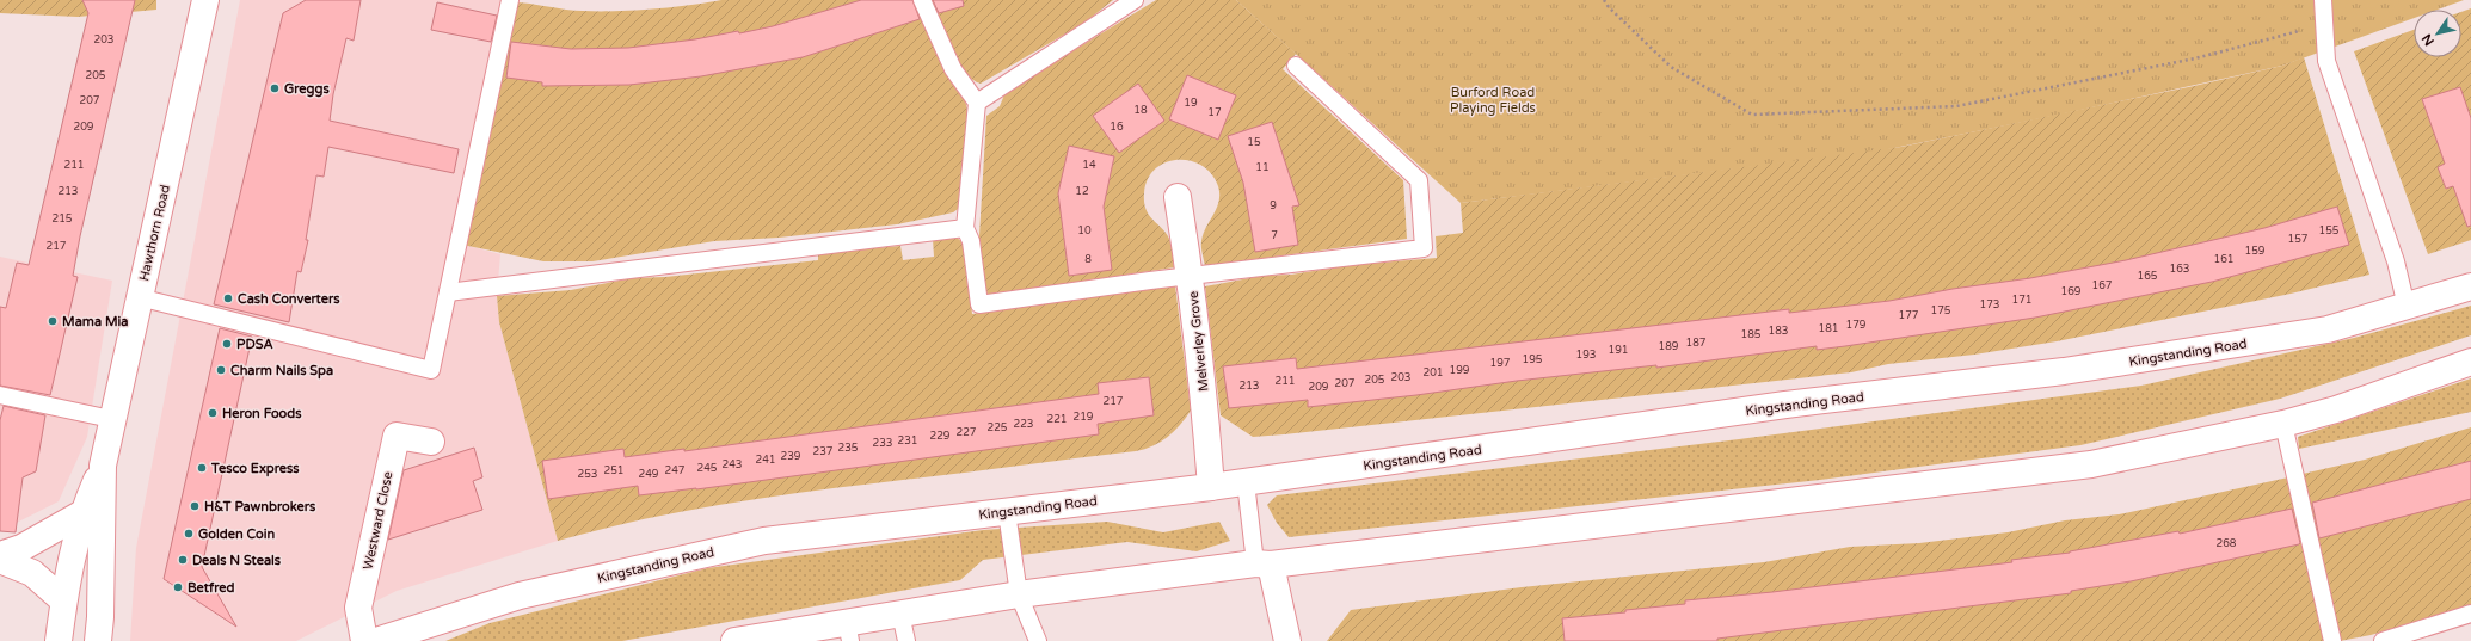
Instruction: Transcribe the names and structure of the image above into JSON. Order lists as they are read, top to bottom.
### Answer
{
  "streets": {
    "main road": [
      "Hawthorn Road",
      "Melverley Grove",
      "Kingstanding Road",
      "Westward Close"
    ]
  },
  "crossings": [
    ["Melverley Grove", "Kingstanding Road"]
  ],
  "parks": ["Burford Road Playing Fields"],
  "places": [
    "Greggs",
    "Cash Converters",
    "Mama Mia",
    "PDSA",
    "Charm Nails Spa",
    "Heron Foods",
    "Tesco Express",
    "H&T Pawnbrokers",
    "Golden Coin",
    "Deals N Steals",
    "Betfred"
  ],
  "house_numbers": [
    "203",
    "205",
    "207",
    "19",
    "18",
    "17",
    "209",
    "16",
    "15",
    "211",
    "14",
    "11",
    "213",
    "12",
    "9",
    "215",
    "10",
    "155",
    "7",
    "157",
    "217",
    "159",
    "8",
    "161",
    "163",
    "165",
    "167",
    "169",
    "171",
    "173",
    "175",
    "177",
    "179",
    "181",
    "183",
    "185",
    "187",
    "189",
    "191",
    "193",
    "195",
    "197",
    "199",
    "201",
    "203",
    "205",
    "211",
    "207",
    "213",
    "209",
    "217",
    "219",
    "221",
    "223",
    "225",
    "227",
    "229",
    "231",
    "233",
    "235",
    "237",
    "239",
    "241",
    "243",
    "245",
    "251",
    "247",
    "253",
    "249",
    "268"
  ],
  "north": "bottom left"
}
